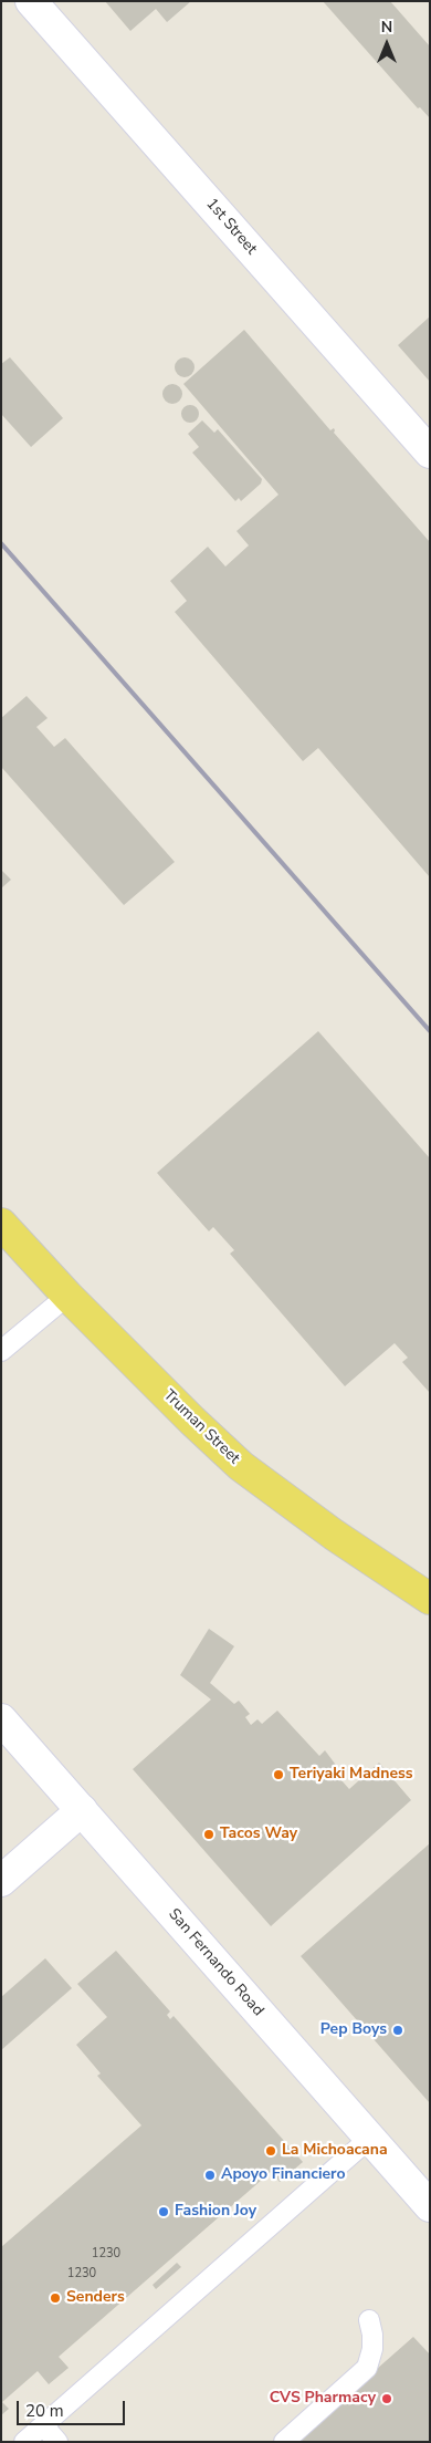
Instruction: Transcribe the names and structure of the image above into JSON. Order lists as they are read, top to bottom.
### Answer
{
  "streets": {
    "main road": ["Truman Street"],
    "street": ["1st Street", "San Fernando Road"]
  },
  "places": [
    "Teriyaki Madness",
    "Tacos Way",
    "Pep Boys",
    "La Michoacana",
    "Apoyo Financiero",
    "Fashion Joy",
    "Senders",
    "CVS Pharmacy"
  ],
  "house_numbers": ["1230", "1230"],
  "scale_bar": "20 m",
  "north": "top"
}
